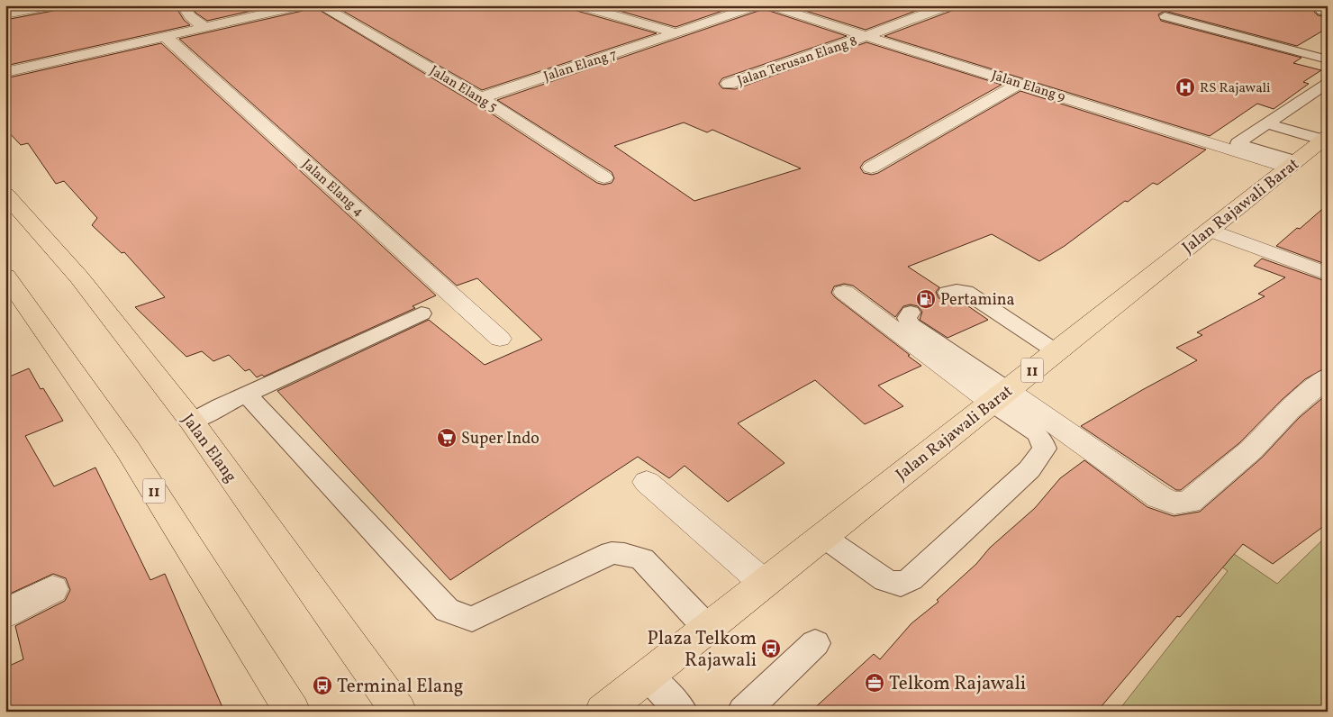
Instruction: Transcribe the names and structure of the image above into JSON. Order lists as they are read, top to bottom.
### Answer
{
  "streets": {
    "main road": ["Jalan Rajawali Barat", "11", "Jalan Elang"],
    "street": [
      "Jalan Terusan Elang 8",
      "Jalan Elang 7",
      "Jalan Elang 9",
      "Jalan Elang 5",
      "Jalan Elang 4"
    ]
  },
  "crossings": [
    ["Jalan Terusan Elang 8", "Jalan Elang 9"],
    ["Jalan Elang 7", "Jalan Elang 5"],
    ["Jalan Elang 9", "Jalan Rajawali Barat"]
  ],
  "places": {
    "hospital": ["RS Rajawali"],
    "fuel station": ["Pertamina"],
    "supermarket": ["Super Indo"],
    "bus stop": ["Plaza Telkom Rajawali", "Terminal Elang"],
    "office": ["Telkom Rajawali"]
  }
}
